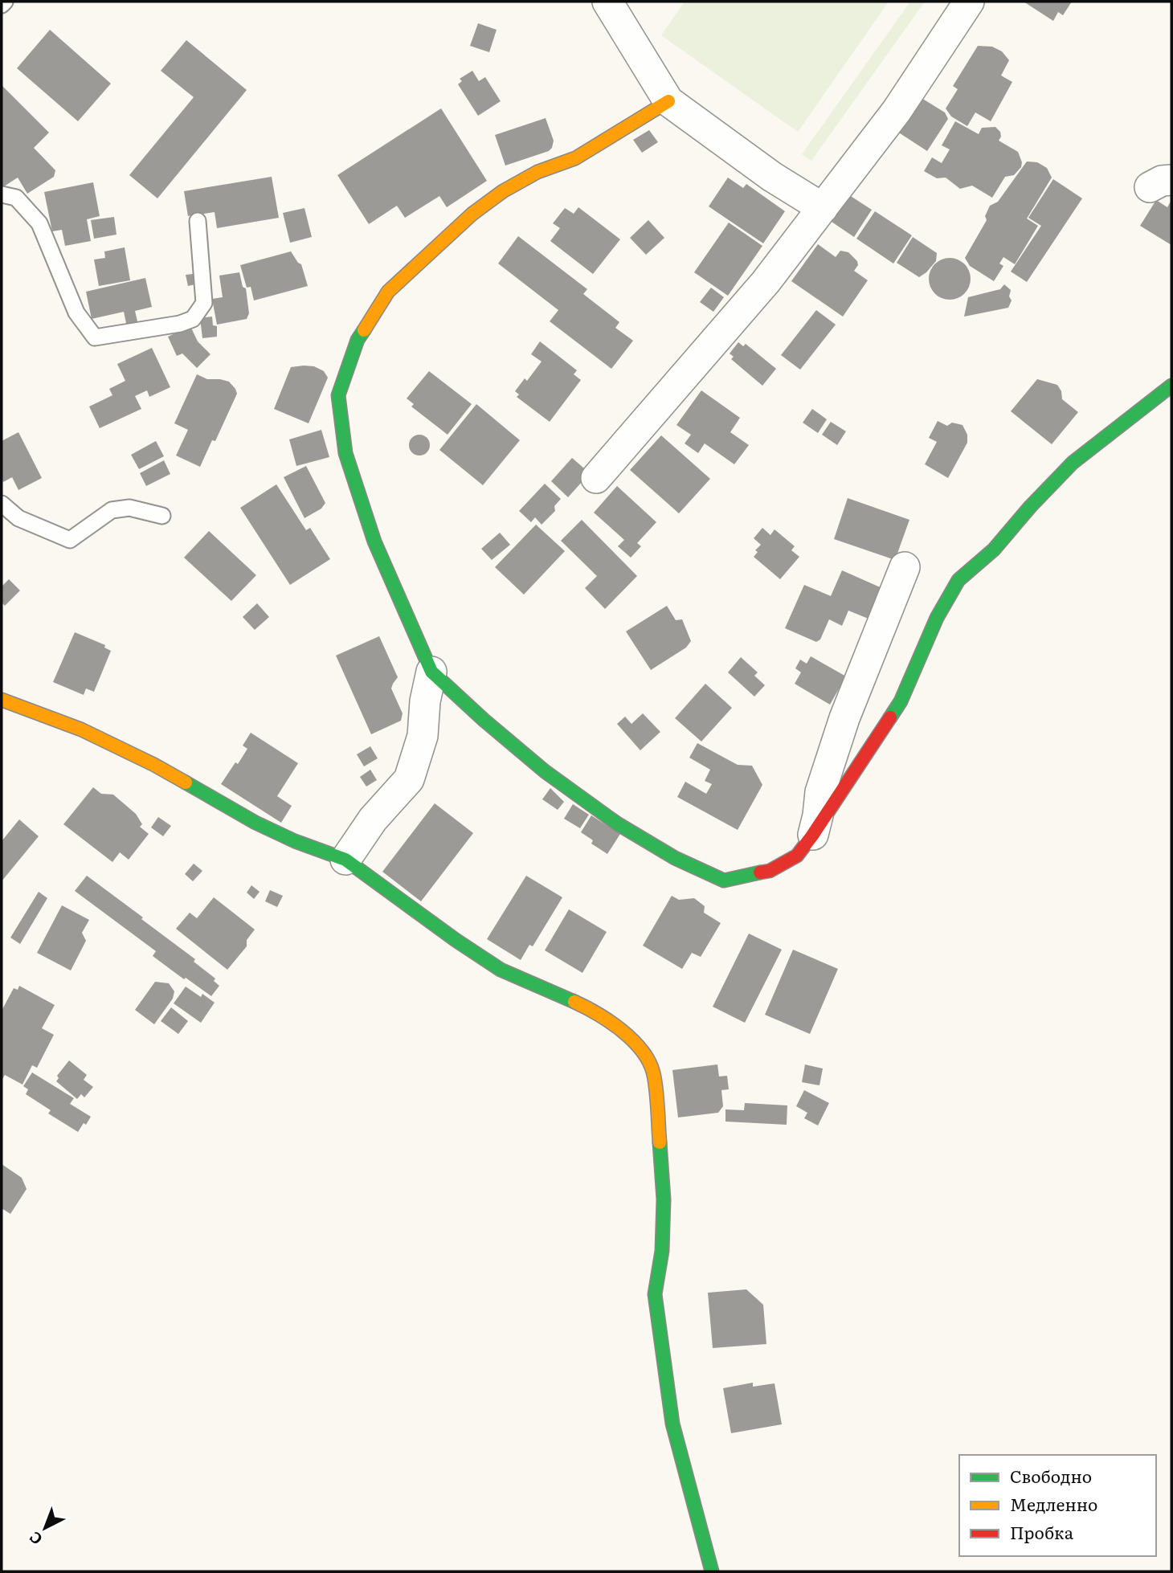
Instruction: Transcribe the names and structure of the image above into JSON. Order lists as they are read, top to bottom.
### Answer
{
  "legend": ["Свободно", "Медленно", "Пробка"],
  "north": "bottom left"
}
